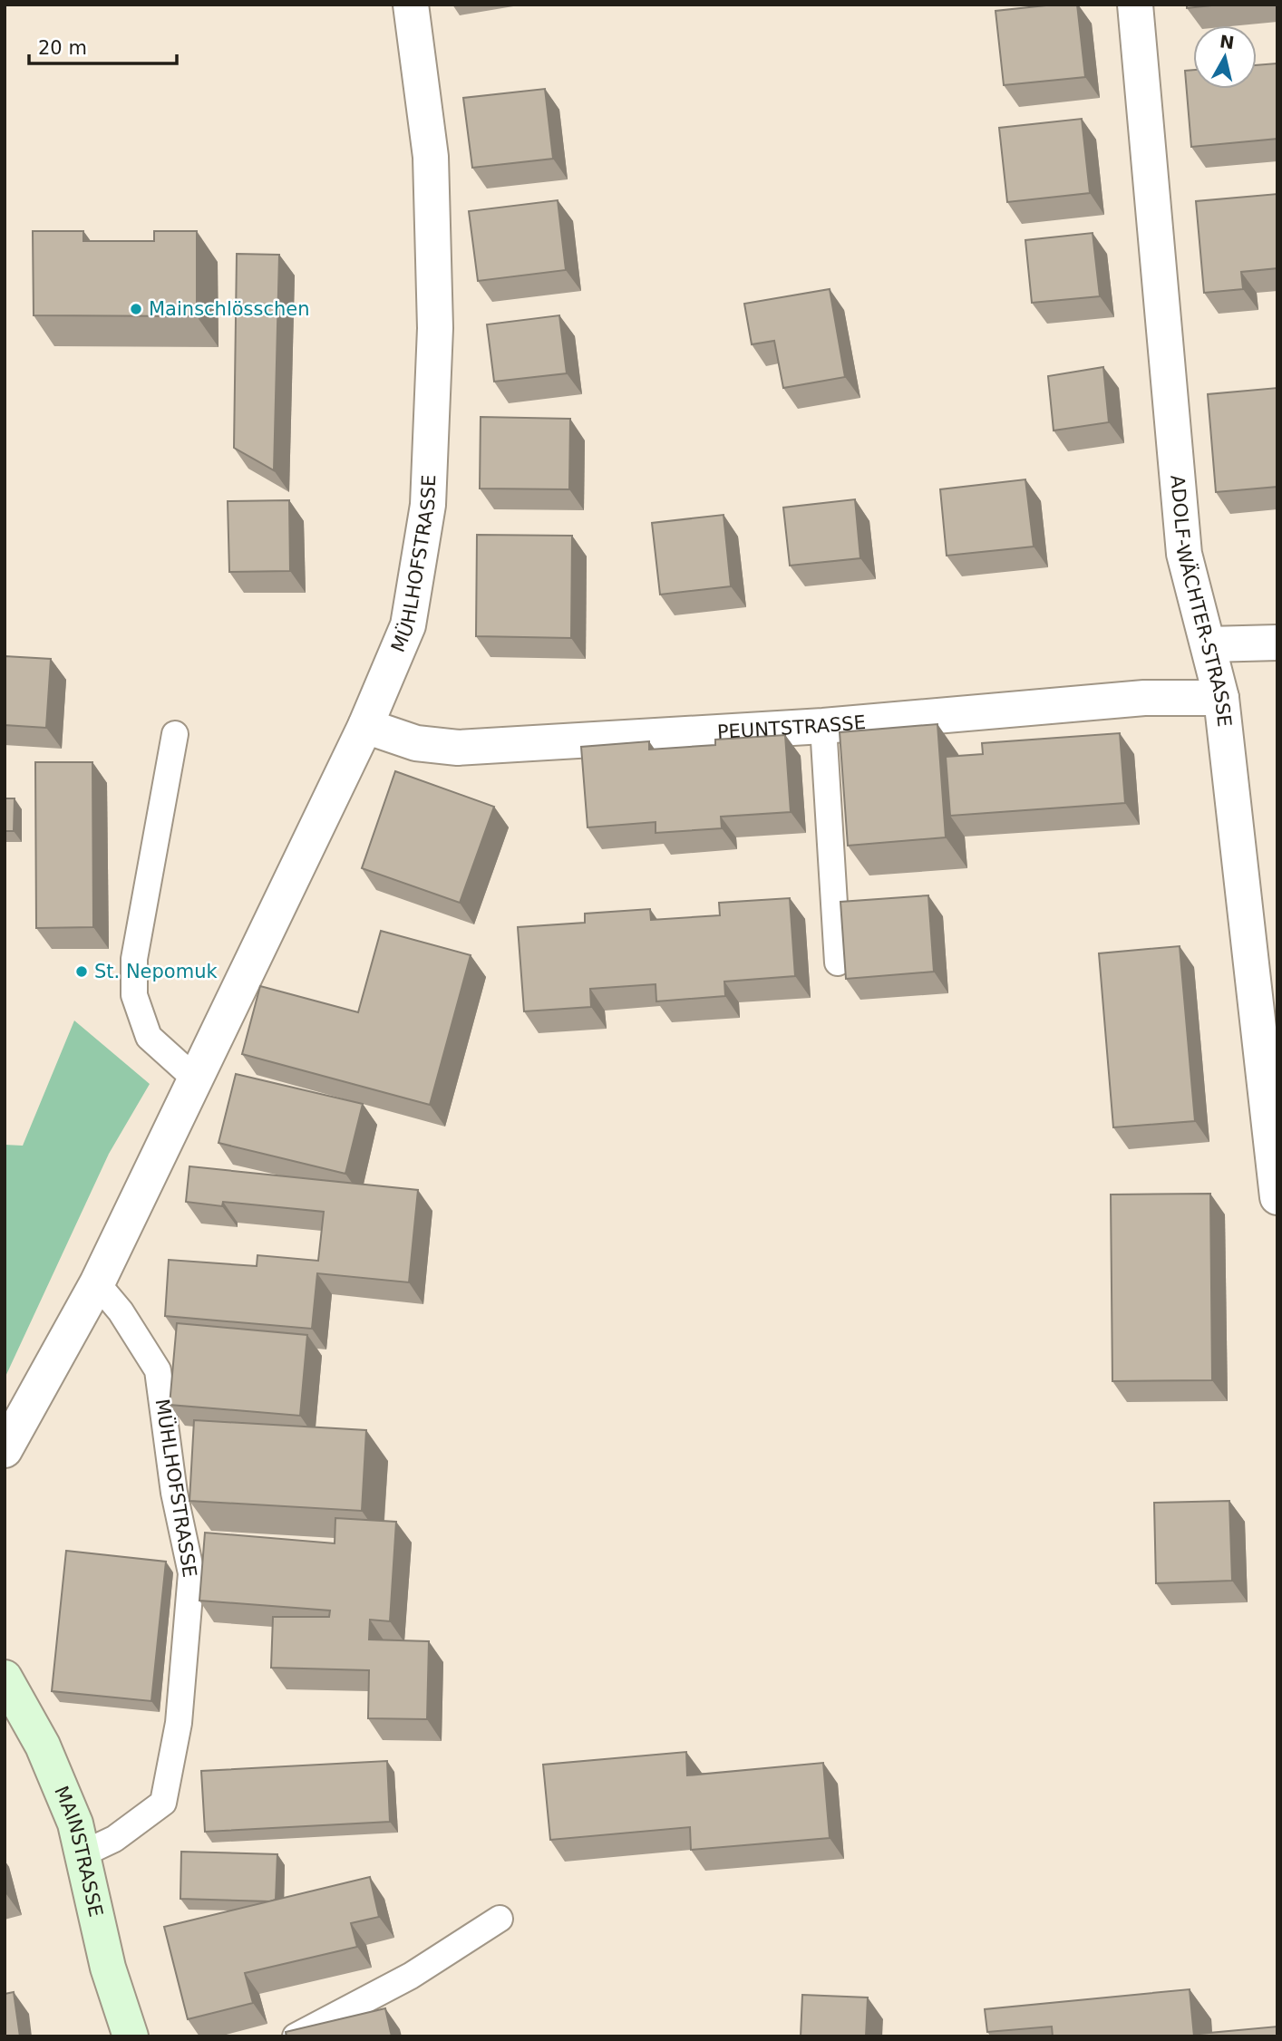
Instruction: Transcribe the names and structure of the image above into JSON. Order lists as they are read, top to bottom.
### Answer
{
  "streets": {
    "main road": ["MAINSTRASSE"],
    "street": ["MÜHLHOFSTRASSE", "ADOLF-WÄCHTER-STRASSE", "PEUNTSTRASSE"]
  },
  "crossings": [
    ["MÜHLHOFSTRASSE", "PEUNTSTRASSE"],
    ["MÜHLHOFSTRASSE", "MAINSTRASSE"],
    ["ADOLF-WÄCHTER-STRASSE", "PEUNTSTRASSE"]
  ],
  "places": ["Mainschlösschen", "St. Nepomuk"],
  "scale_bar": "20 m",
  "north": "top"
}
